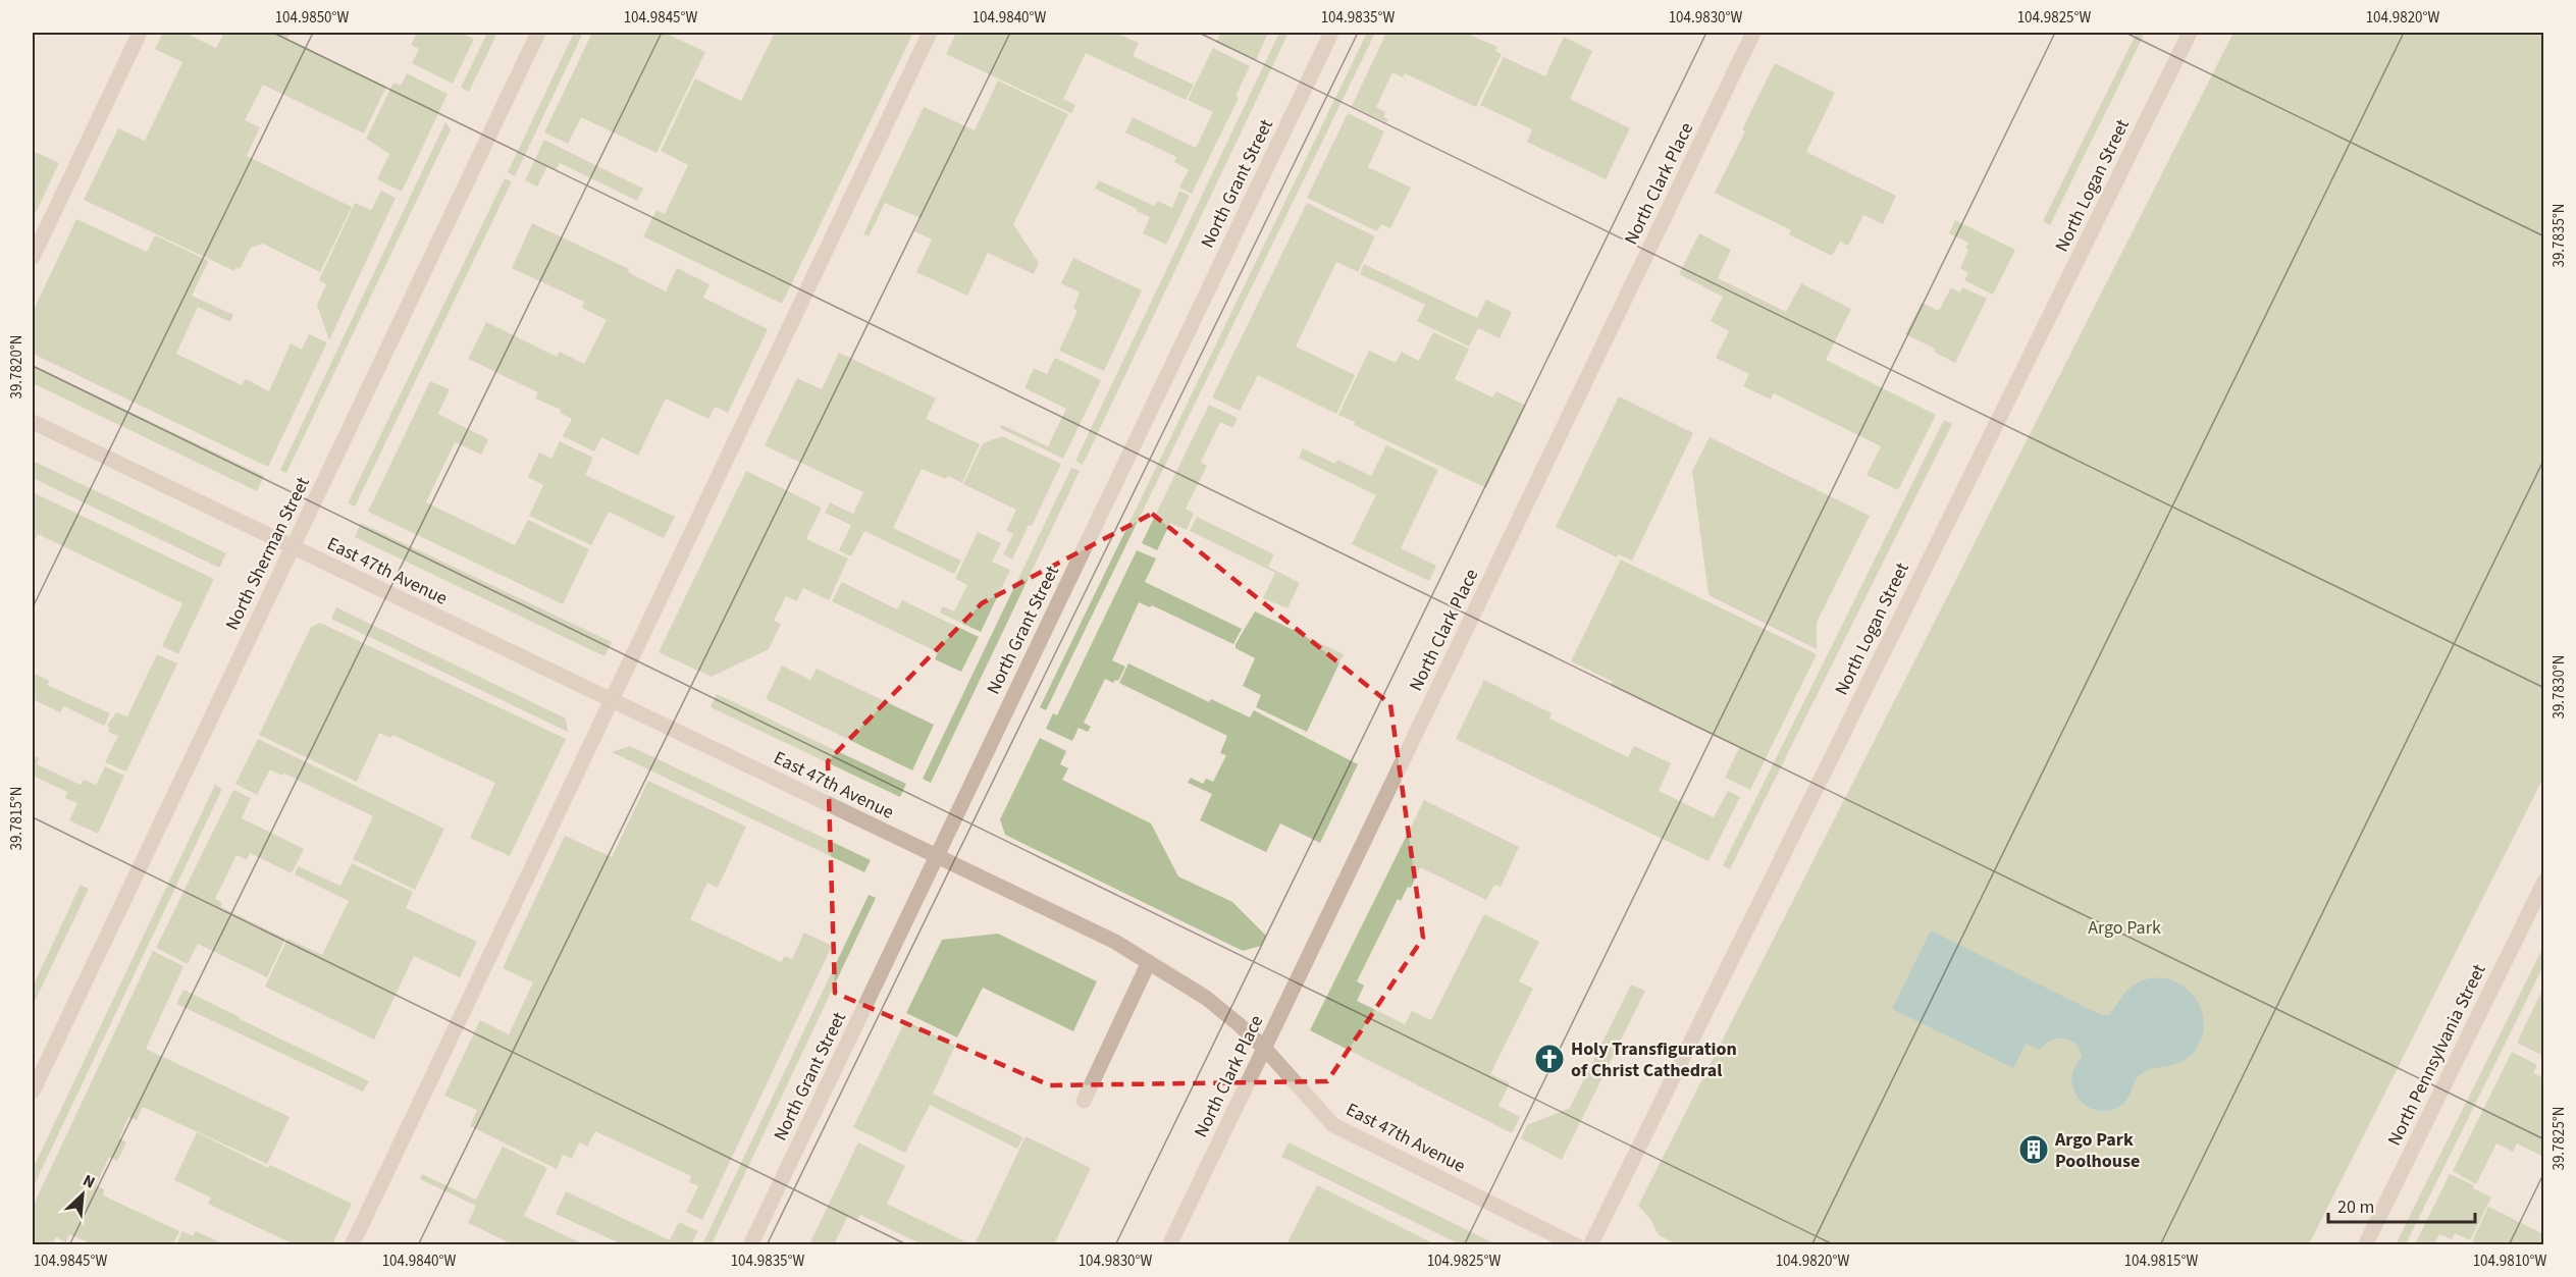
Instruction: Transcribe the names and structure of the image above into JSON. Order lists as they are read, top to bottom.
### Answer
{
  "streets": {
    "street": [
      "North Grant Street",
      "North Clark Place",
      "North Logan Street",
      "North Sherman Street",
      "East 47th Avenue",
      "North Pennsylvania Street"
    ]
  },
  "crossings": [
    ["North Grant Street", "East 47th Avenue"],
    ["North Clark Place", "East 47th Avenue"],
    ["North Sherman Street", "East 47th Avenue"]
  ],
  "parks": ["Argo Park"],
  "places": {
    "church": ["Holy Transfiguration of Christ Cathedral"],
    "building": ["Argo Park Poolhouse"]
  },
  "scale_bar": "20 m",
  "north": "top right",
  "coordinates": [
    "104.9850°W",
    "104.9845°W",
    "104.9840°W",
    "104.9835°W",
    "104.9830°W",
    "104.9825°W",
    "104.9820°W",
    "39.7835°N",
    "39.7820°N",
    "39.7830°N",
    "39.7815°N",
    "39.7825°N",
    "104.9815°W",
    "104.9810°W"
  ]
}
